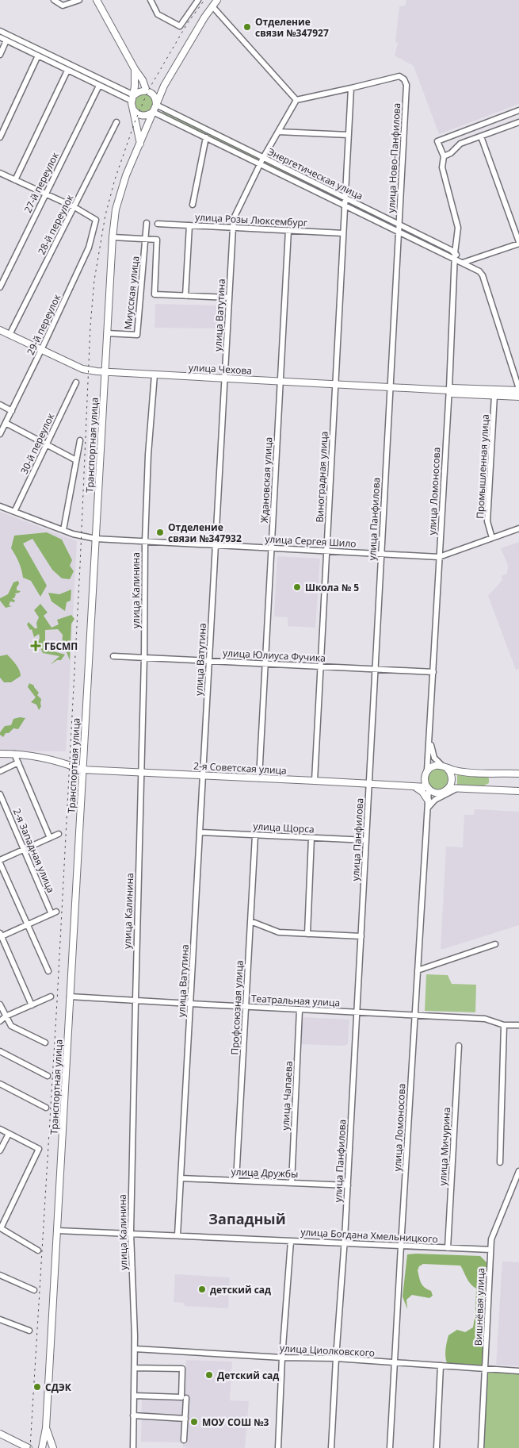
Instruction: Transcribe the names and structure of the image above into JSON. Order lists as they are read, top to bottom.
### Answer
{
  "streets": {
    "main road": ["улица Чехова", "Транспортная улица", "2-я Советская улица"],
    "street": [
      "улица Ново-Панфилова",
      "Энергетическая улица",
      "27-й переулок",
      "улица Розы Люксембург",
      "28-й переулок",
      "Миусская улица",
      "улица Ватутина",
      "29-й переулок",
      "30-й переулок",
      "Промышленная улица",
      "Виноградная улица",
      "Ждановская улица",
      "улица Ломоносова",
      "улица Панфилова",
      "улица Сергея Шило",
      "улица Калинина",
      "улица Юлиуса Фучика",
      "улица Щорса",
      "2-я Западная улица",
      "Театральная улица",
      "Профсоюзная улица",
      "улица Чапаева",
      "улица Мичурина",
      "улица Дружбы",
      "улица Богдана Хмельницкого",
      "Вишнёвая улица",
      "улица Циолковского"
    ]
  },
  "crossings": [
    ["улица Ново-Панфилова", "Энергетическая улица"],
    ["улица Ново-Панфилова", "Виноградная улица"],
    ["улица Ново-Панфилова", "улица Панфилова"],
    ["Энергетическая улица", "улица Ватутина"],
    ["Энергетическая улица", "улица Чехова"],
    ["Энергетическая улица", "Транспортная улица"],
    ["Энергетическая улица", "Виноградная улица"],
    ["Энергетическая улица", "улица Ломоносова"],
    ["Энергетическая улица", "улица Панфилова"],
    ["улица Розы Люксембург", "улица Ватутина"],
    ["улица Розы Люксембург", "Виноградная улица"],
    ["улица Розы Люксембург", "Ждановская улица"],
    ["28-й переулок", "29-й переулок"],
    ["28-й переулок", "улица Чехова"],
    ["Миусская улица", "Транспортная улица"],
    ["улица Ватутина", "улица Чехова"],
    ["улица Ватутина", "улица Сергея Шило"],
    ["улица Ватутина", "улица Юлиуса Фучика"],
    ["улица Ватутина", "2-я Советская улица"],
    ["улица Ватутина", "улица Щорса"],
    ["улица Ватутина", "Театральная улица"],
    ["улица Ватутина", "улица Дружбы"],
    ["улица Ватутина", "улица Богдана Хмельницкого"],
    ["29-й переулок", "улица Чехова"],
    ["улица Чехова", "Транспортная улица"],
    ["улица Чехова", "Промышленная улица"],
    ["улица Чехова", "Виноградная улица"],
    ["улица Чехова", "Ждановская улица"],
    ["улица Чехова", "улица Ломоносова"],
    ["улица Чехова", "улица Панфилова"],
    ["улица Чехова", "улица Калинина"],
    ["30-й переулок", "улица Сергея Шило"],
    ["Транспортная улица", "улица Сергея Шило"],
    ["Транспортная улица", "2-я Советская улица"],
    ["Транспортная улица", "Театральная улица"],
    ["Транспортная улица", "улица Богдана Хмельницкого"],
    ["Промышленная улица", "улица Сергея Шило"],
    ["Виноградная улица", "улица Сергея Шило"],
    ["Виноградная улица", "улица Юлиуса Фучика"],
    ["Виноградная улица", "2-я Советская улица"],
    ["Ждановская улица", "улица Сергея Шило"],
    ["Ждановская улица", "улица Юлиуса Фучика"],
    ["Ждановская улица", "2-я Советская улица"],
    ["улица Ломоносова", "улица Сергея Шило"],
    ["улица Ломоносова", "улица Юлиуса Фучика"],
    ["улица Ломоносова", "2-я Советская улица"],
    ["улица Ломоносова", "Театральная улица"],
    ["улица Ломоносова", "улица Богдана Хмельницкого"],
    ["улица Ломоносова", "улица Циолковского"],
    ["улица Панфилова", "улица Сергея Шило"],
    ["улица Панфилова", "улица Юлиуса Фучика"],
    ["улица Панфилова", "2-я Советская улица"],
    ["улица Панфилова", "улица Щорса"],
    ["улица Панфилова", "Театральная улица"],
    ["улица Панфилова", "улица Дружбы"],
    ["улица Панфилова", "улица Богдана Хмельницкого"],
    ["улица Панфилова", "улица Циолковского"],
    ["улица Сергея Шило", "улица Калинина"],
    ["улица Калинина", "улица Юлиуса Фучика"],
    ["улица Калинина", "2-я Советская улица"],
    ["улица Калинина", "Театральная улица"],
    ["улица Калинина", "улица Богдана Хмельницкого"],
    ["улица Калинина", "улица Циолковского"],
    ["улица Щорса", "Профсоюзная улица"],
    ["Театральная улица", "Профсоюзная улица"],
    ["Театральная улица", "улица Чапаева"],
    ["Профсоюзная улица", "улица Дружбы"],
    ["улица Чапаева", "улица Дружбы"],
    ["улица Мичурина", "улица Богдана Хмельницкого"],
    ["улица Богдана Хмельницкого", "Вишнёвая улица"],
    ["Вишнёвая улица", "улица Циолковского"]
  ],
  "districts": ["Западный"],
  "places": {
    "other": [
      "Отделение связи №347927",
      "Отделение связи №347932",
      "Школа № 5",
      "детский сад",
      "Детский сад",
      "СДЭК",
      "МОУ СОШ №3"
    ],
    "health": ["ГБСМП"]
  }
}
